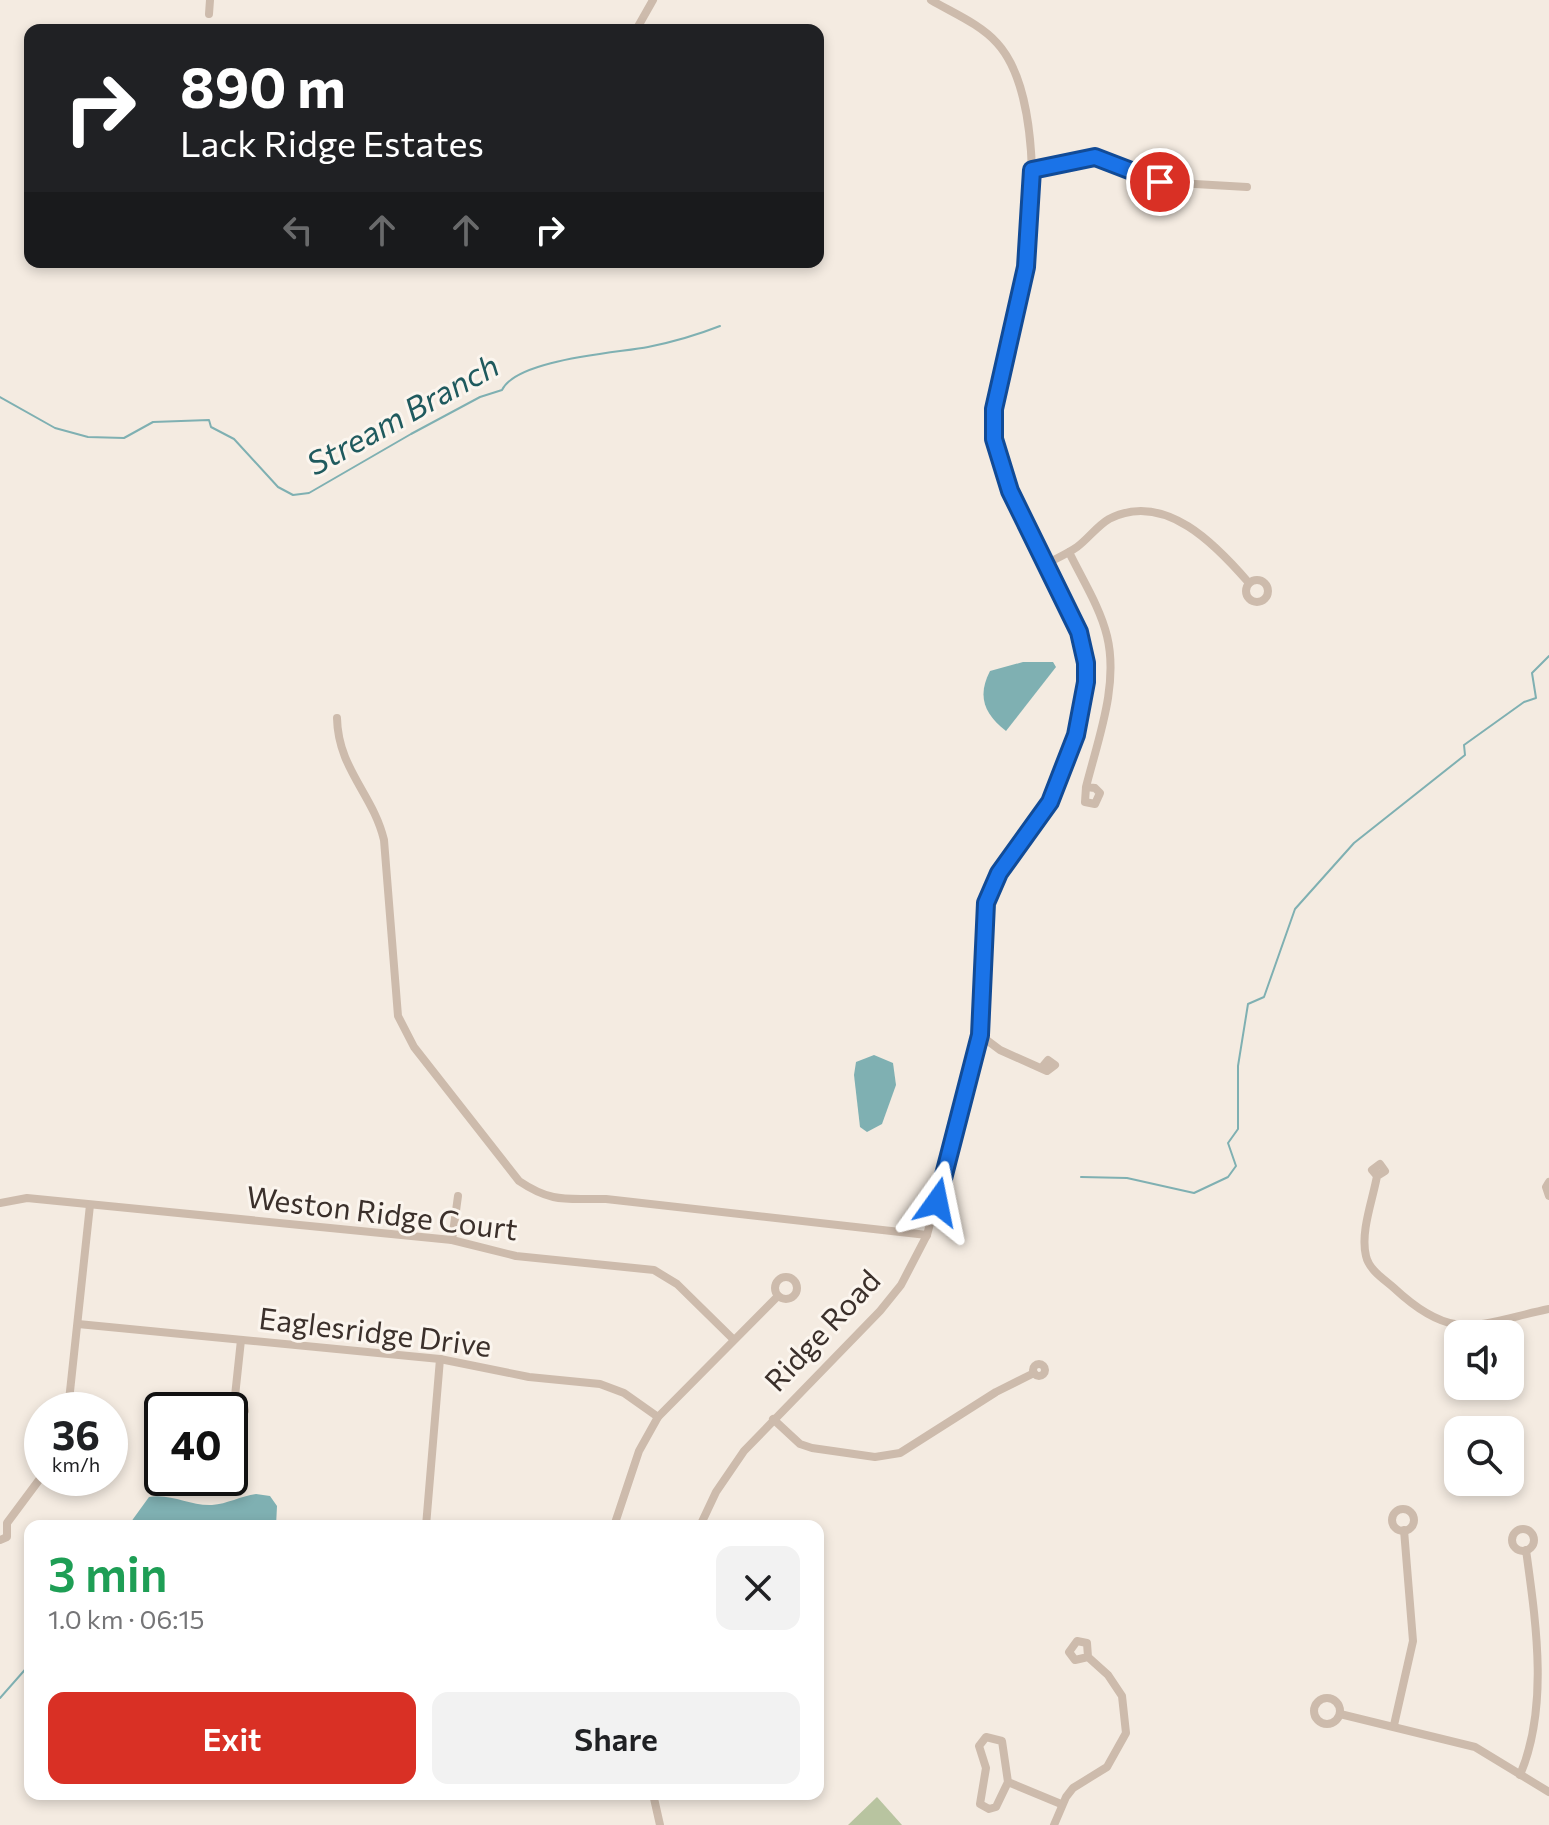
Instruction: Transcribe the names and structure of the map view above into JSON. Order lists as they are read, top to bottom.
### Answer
{
  "streets": {
    "street": ["Weston Ridge Court", "Ridge Road", "Eaglesridge Drive"]
  },
  "water": ["Stream Branch"],
  "page": {
    "turn": ["890 m", "Lack Ridge Estates"],
    "speed": "36 km/h",
    "limit": "40",
    "heading": ["3 min", "1.0 km · 06:15"],
    "buttons": ["Exit", "Share"]
  }
}
